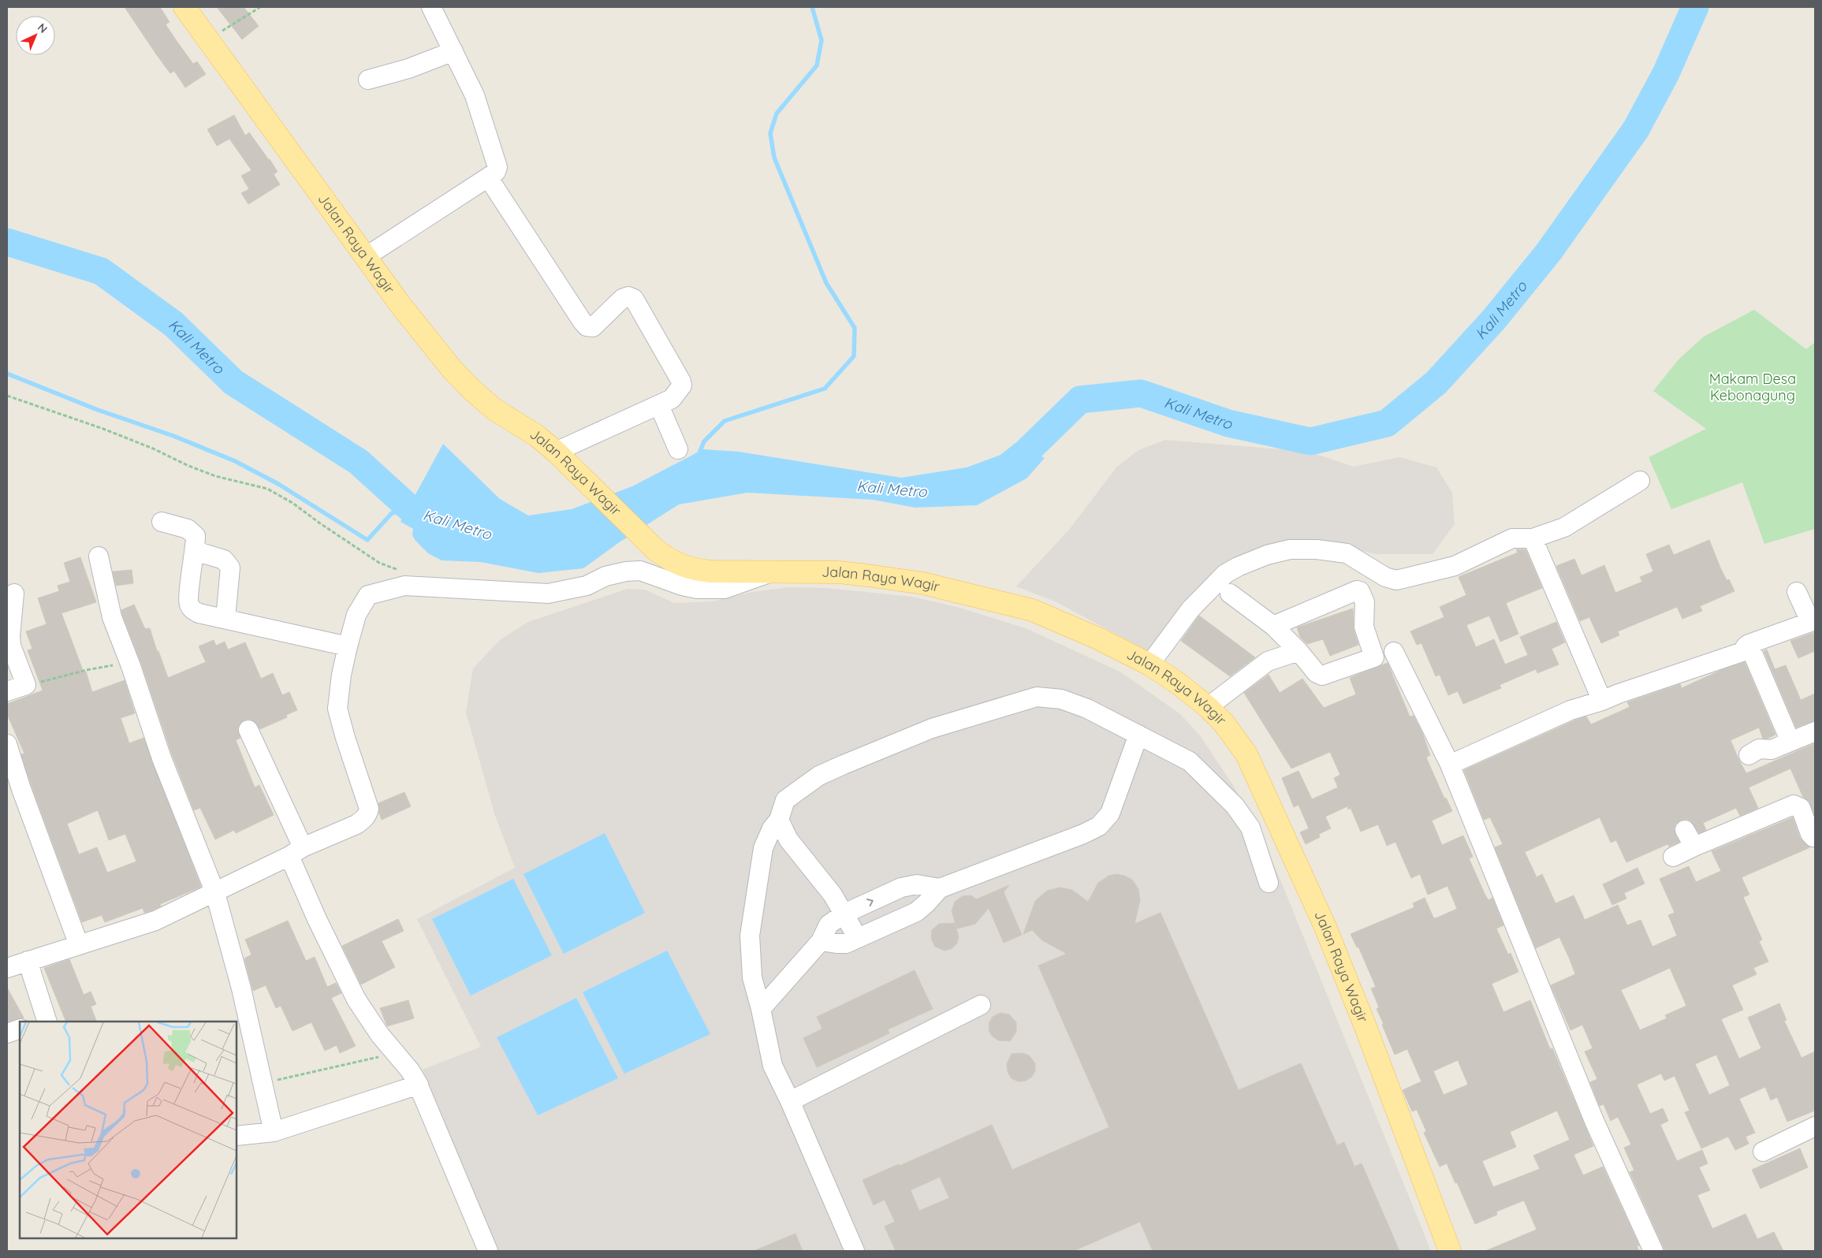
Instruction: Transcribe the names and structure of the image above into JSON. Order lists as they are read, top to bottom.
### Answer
{
  "streets": {
    "main road": ["Jalan Raya Wagir"]
  },
  "water": ["Kali Metro"],
  "parks": ["Makam Desa Kebonagung"],
  "north": "top right"
}
